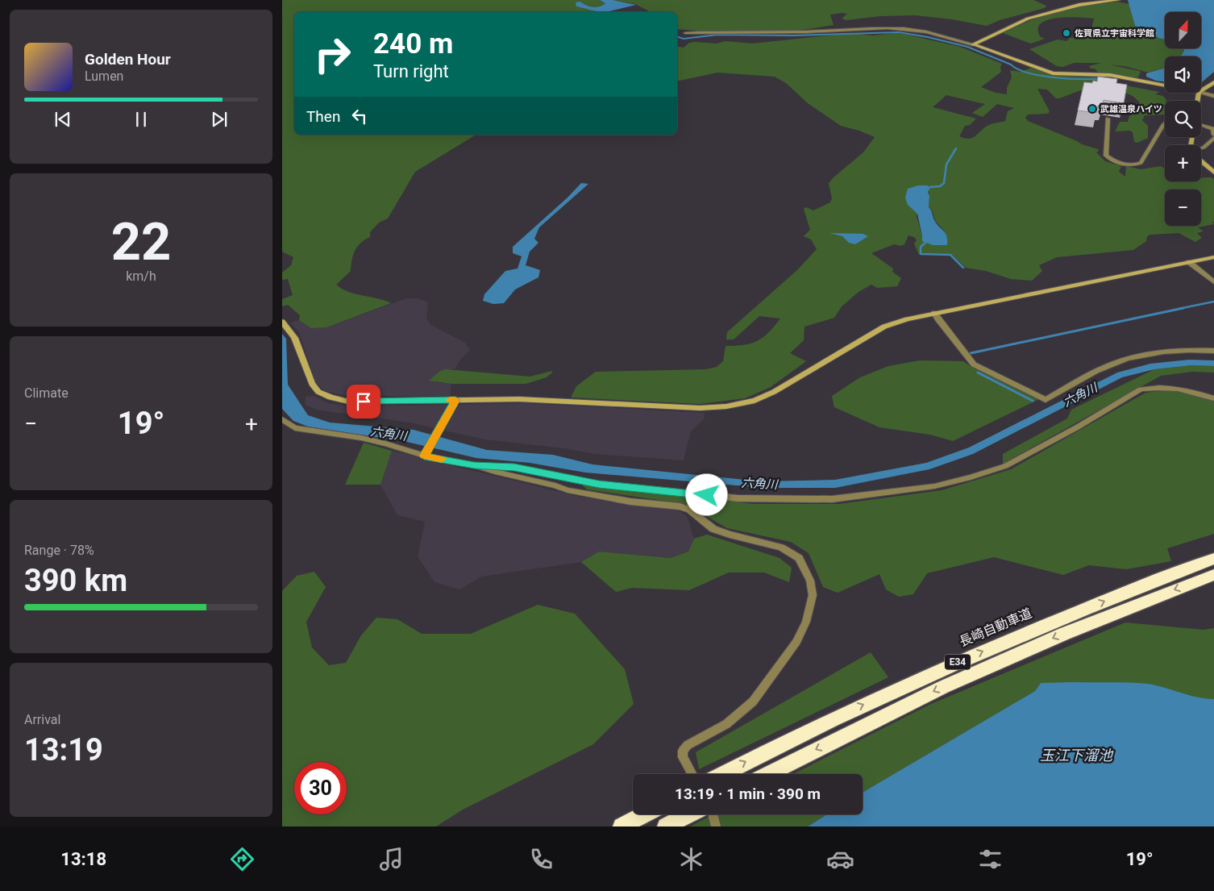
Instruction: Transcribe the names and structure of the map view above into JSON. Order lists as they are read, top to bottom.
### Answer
{
  "streets": {
    "highway": ["長崎自動車道", "E34"]
  },
  "water": ["六角川", "玉江下溜池"],
  "places": ["佐賀県立宇宙科学館", "武雄温泉ハイツ"],
  "north": "top",
  "page": {
    "map_buttons": ["+", "−"],
    "turn": ["240 m", "Turn right"],
    "song": ["Golden Hour", "Lumen"],
    "then": "Then",
    "tile": [
      ["22", "km/h"],
      "Climate",
      ["Range · 78%", "390 km"],
      ["Arrival", "13:19"]
    ],
    "heat": ["−", "19°", "+"],
    "limit": "30",
    "trip": "13:19 · 1 min · 390 m",
    "tabs": ["13:18", "19°"]
  }
}
